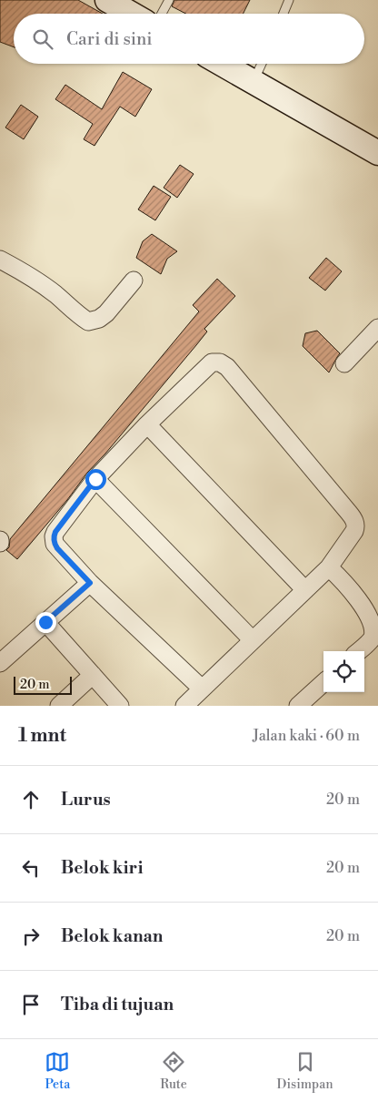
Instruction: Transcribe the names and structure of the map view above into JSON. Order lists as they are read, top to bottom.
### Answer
{
  "scale_bar": "20 m",
  "page": {
    "search": "Cari di sini",
    "scale": "20 m",
    "heading": ["1 mnt", "Jalan kaki · 60 m"],
    "list": [
      ["Lurus", "20 m"],
      ["Belok kiri", "20 m"],
      ["Belok kanan", "20 m"],
      "Tiba di tujuan"
    ],
    "nav": ["Peta", "Rute", "Disimpan"]
  }
}
